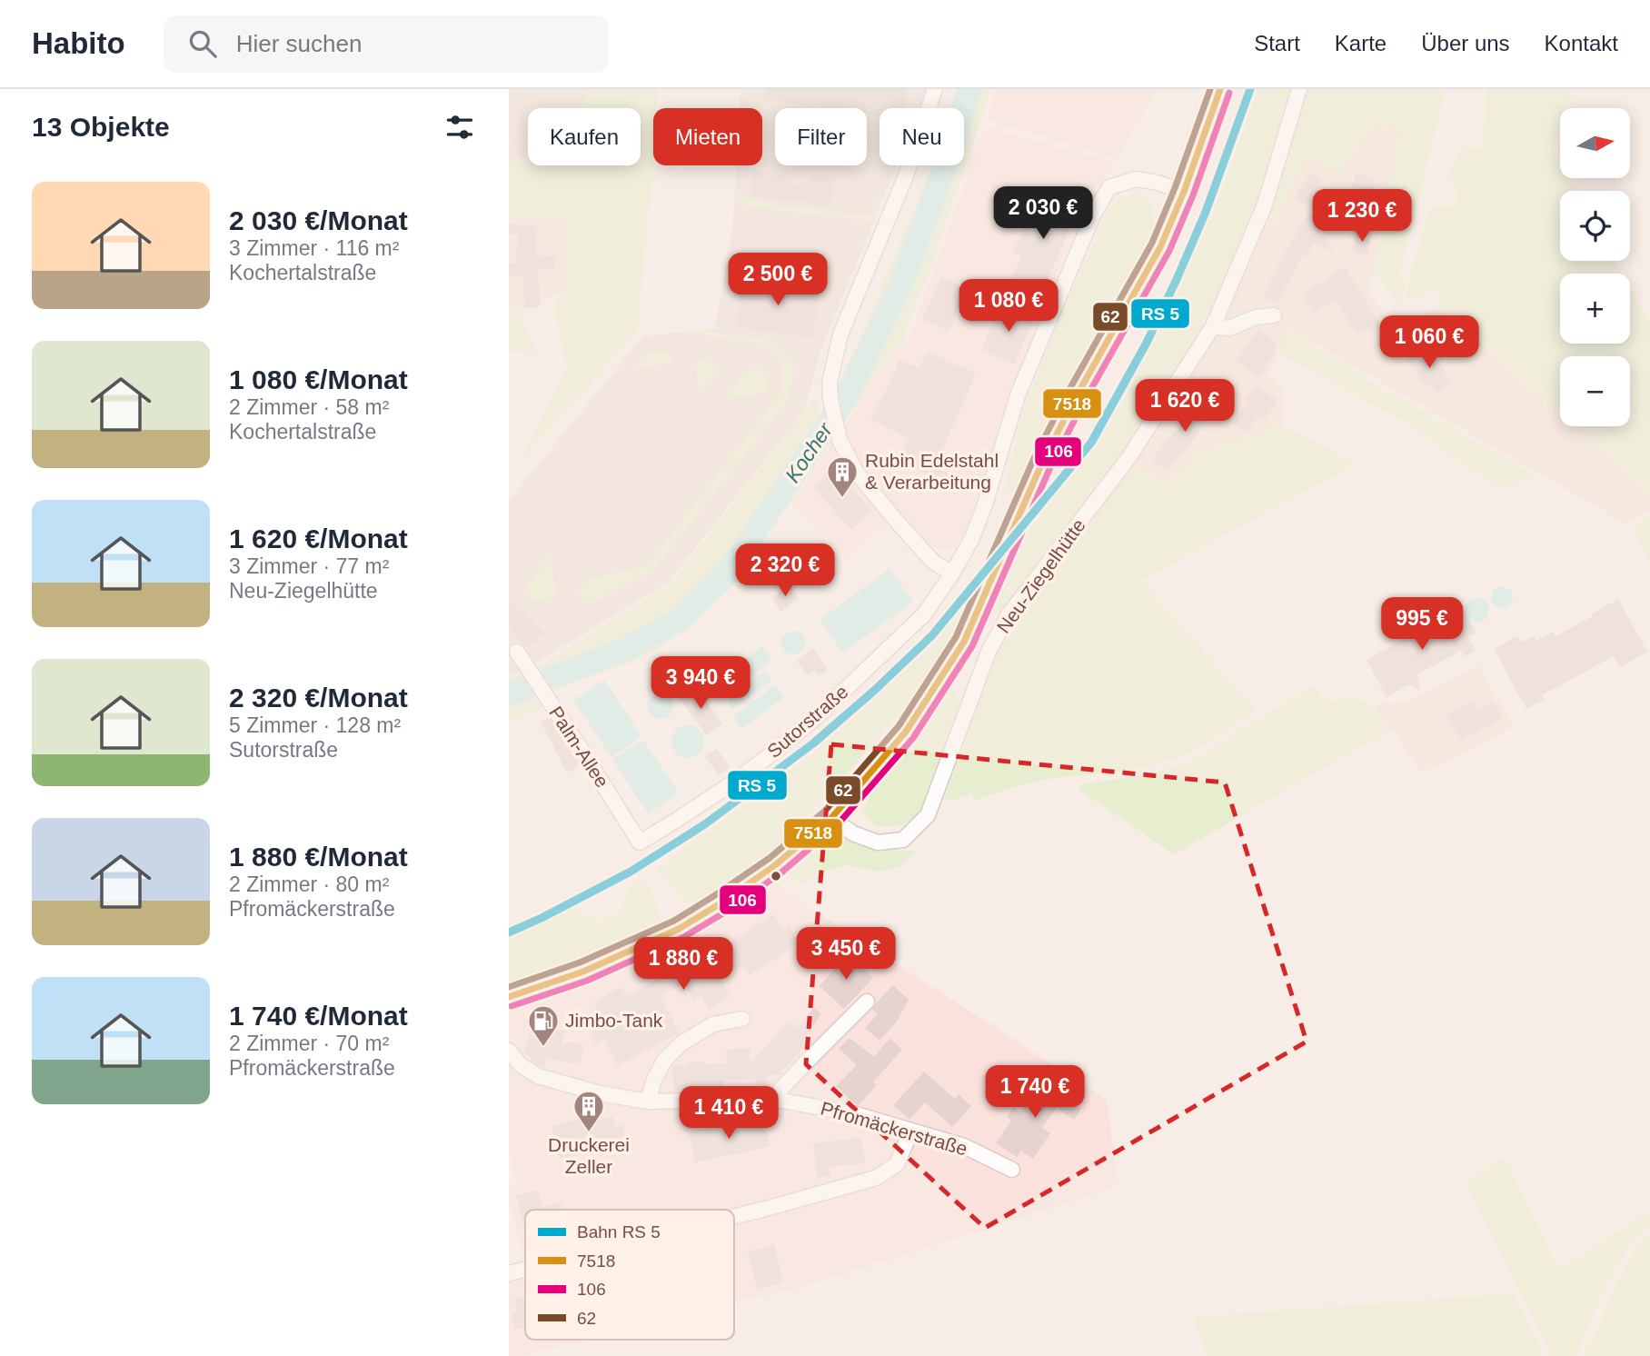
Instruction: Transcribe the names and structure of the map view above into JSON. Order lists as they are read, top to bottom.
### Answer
{
  "streets": {
    "street": [
      "Neu-Ziegelhütte",
      "Sutorstraße",
      "Palm-Allee",
      "Pfromäckerstraße"
    ]
  },
  "crossings": [
    ["Sutorstraße", "Palm-Allee"]
  ],
  "water": ["Kocher"],
  "places": {
    "building": ["Rubin Edelstahl & Verarbeitung", "Druckerei Zeller"],
    "fuel station": ["Jimbo-Tank"]
  },
  "lines": ["transit line 7518", "transit line 62", "transit line 106"],
  "legend": [
    "Bahn RS 5",
    "7518",
    "106",
    "62"
  ],
  "north": "right",
  "page": {
    "header": "Habito",
    "search": "Hier suchen",
    "nav": [
      "Start",
      "Karte",
      "Über uns",
      "Kontakt"
    ],
    "heading": "13 Objekte",
    "map_buttons": ["+", "−"],
    "chip": [
      "Kaufen",
      "Mieten",
      "Filter",
      "Neu"
    ],
    "list": [
      {
        "name": "2 030 €/Monat",
        "note": "3 Zimmer · 116 m² · Kochertalstraße"
      },
      {
        "name": "1 080 €/Monat",
        "note": "2 Zimmer · 58 m² · Kochertalstraße"
      },
      {
        "name": "1 620 €/Monat",
        "note": "3 Zimmer · 77 m² · Neu-Ziegelhütte"
      },
      {
        "name": "2 320 €/Monat",
        "note": "5 Zimmer · 128 m² · Sutorstraße"
      },
      {
        "name": "1 880 €/Monat",
        "note": "2 Zimmer · 80 m² · Pfromäckerstraße"
      },
      {
        "name": "1 740 €/Monat",
        "note": "2 Zimmer · 70 m² · Pfromäckerstraße"
      }
    ],
    "price": [
      "2 030 €",
      "1 230 €",
      "2 500 €",
      "1 080 €",
      "1 060 €",
      "1 620 €",
      "2 320 €",
      "995 €",
      "3 940 €",
      "3 450 €",
      "1 880 €",
      "1 740 €",
      "1 410 €"
    ]
  }
}
